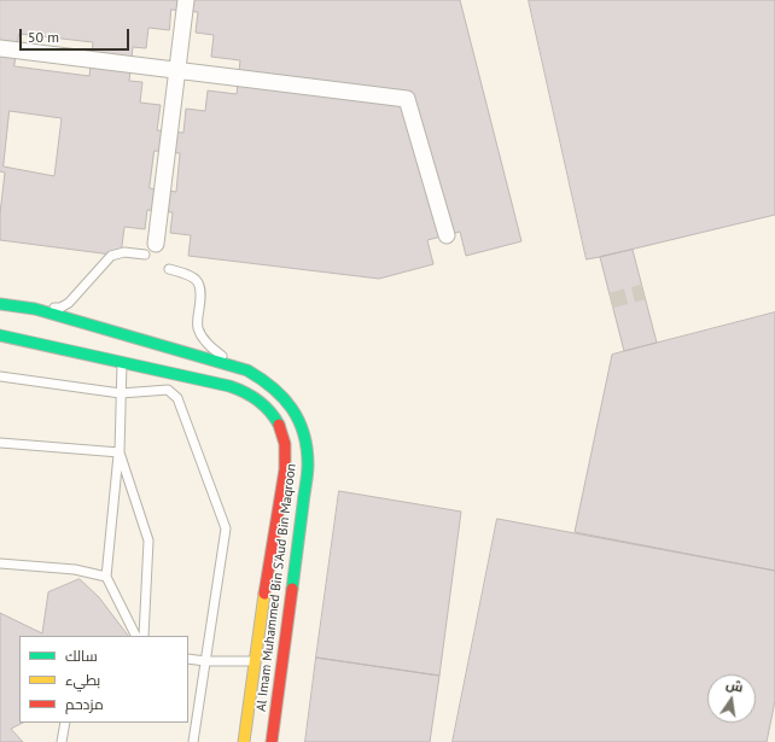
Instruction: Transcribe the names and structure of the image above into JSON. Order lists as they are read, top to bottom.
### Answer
{
  "streets": {
    "street": ["Al Imam Muhammed Bin S'Aud Bin Maqroon"]
  },
  "legend": ["سالك", "بطيء", "مزدحم"],
  "scale_bar": "50 m",
  "north": "top"
}
